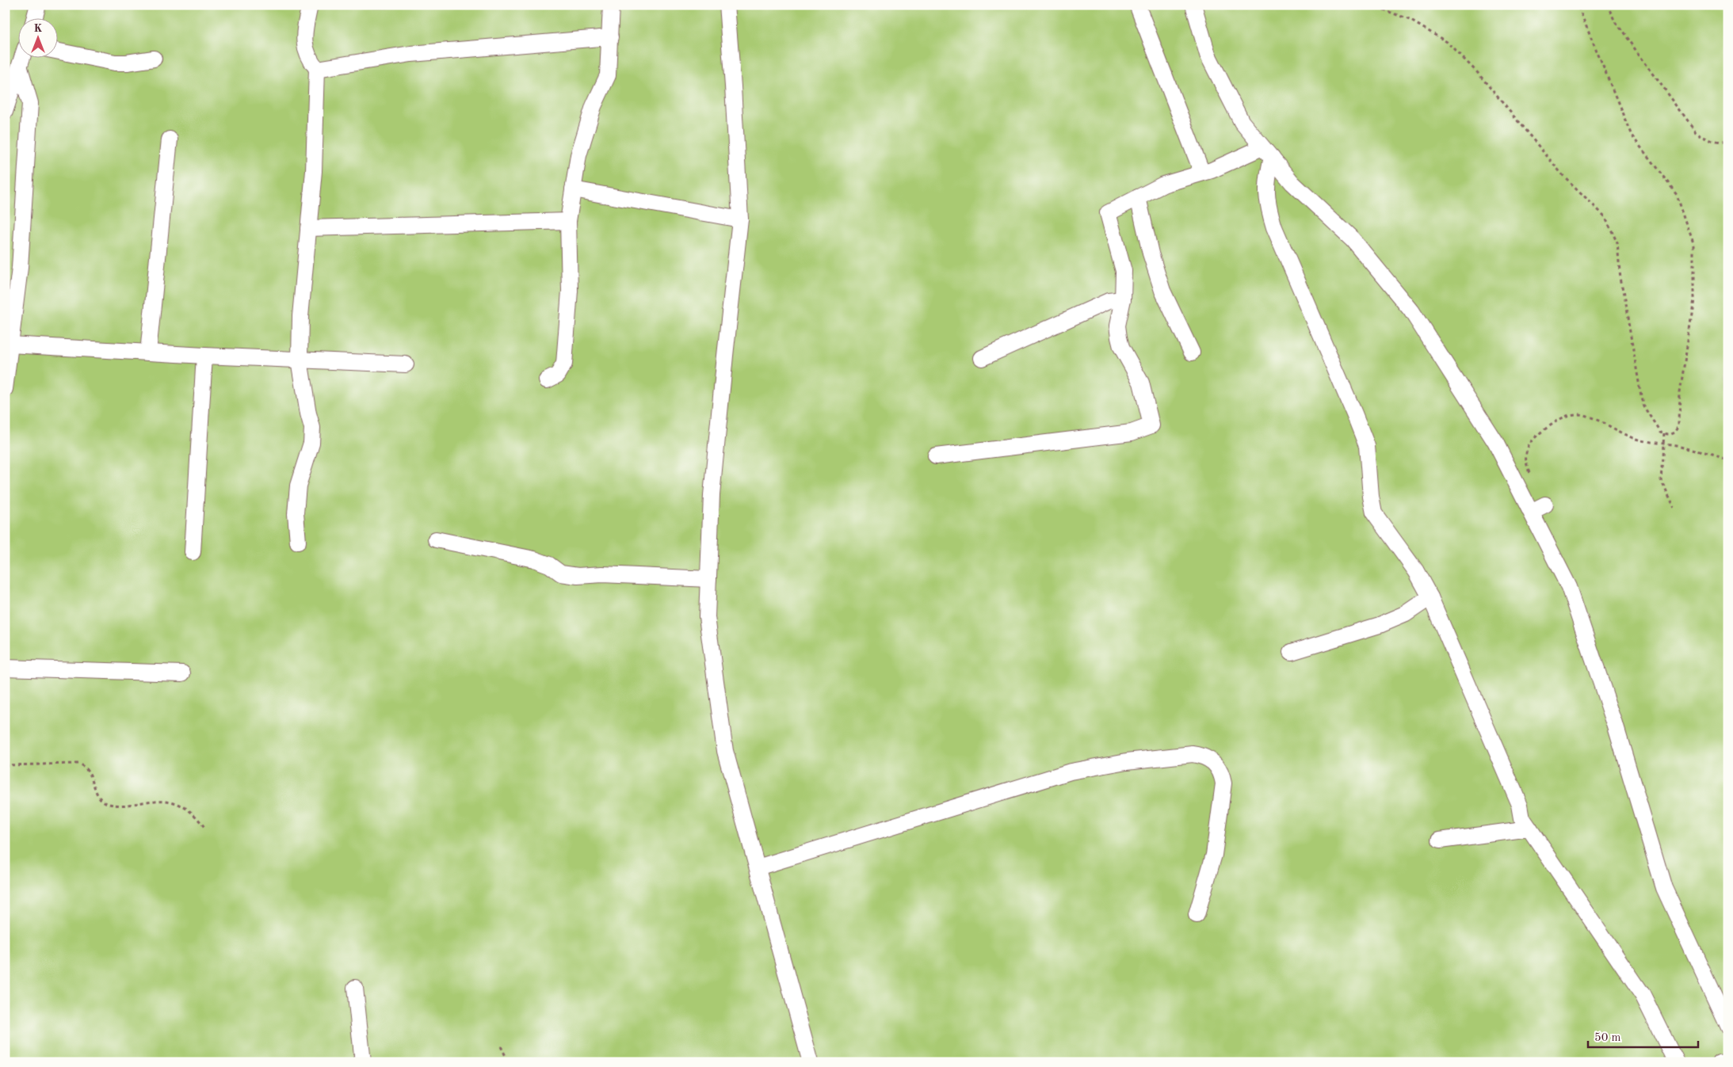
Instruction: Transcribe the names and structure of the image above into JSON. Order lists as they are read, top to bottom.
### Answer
{
  "scale_bar": "50 m",
  "north": "top"
}
